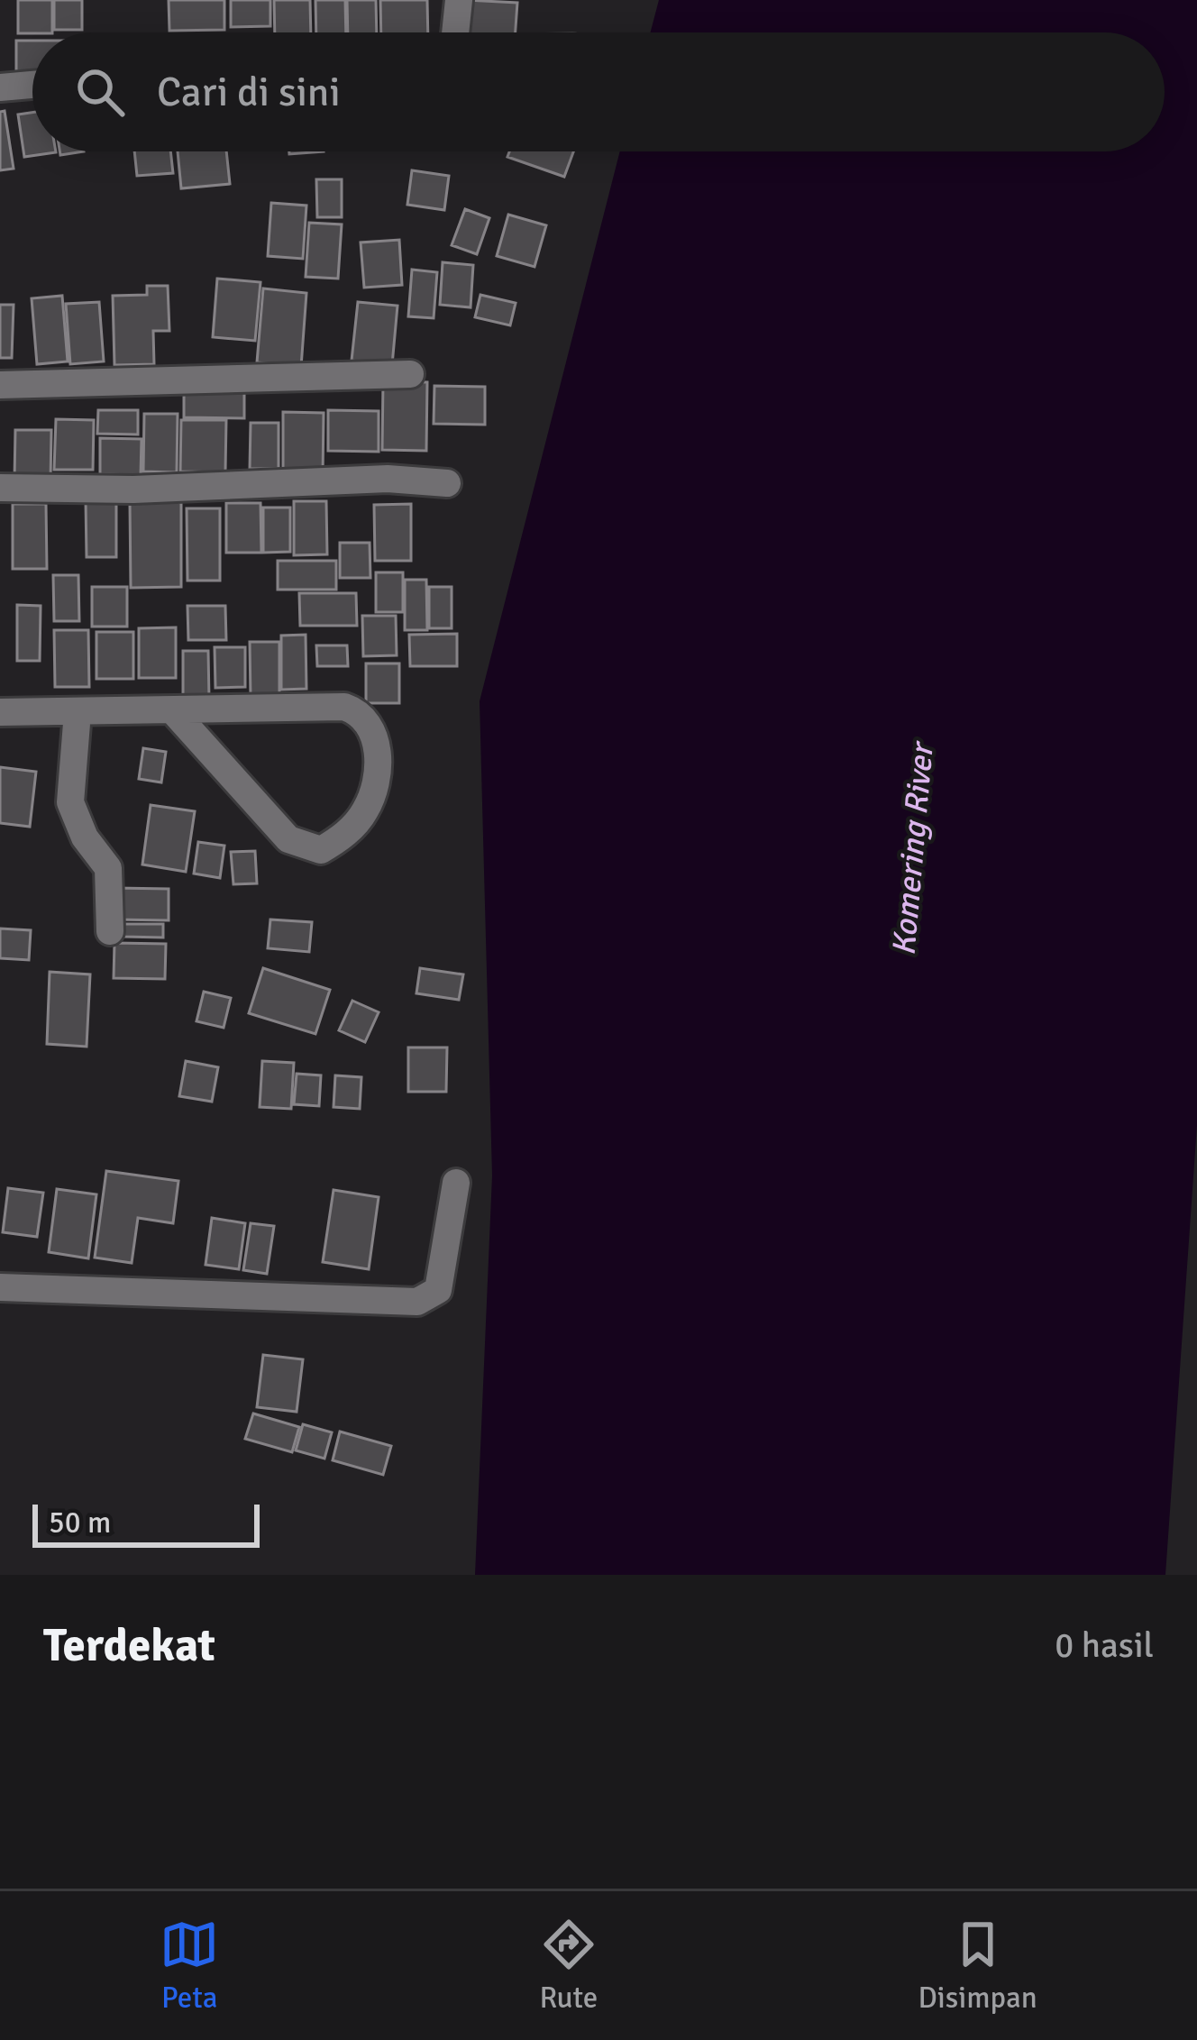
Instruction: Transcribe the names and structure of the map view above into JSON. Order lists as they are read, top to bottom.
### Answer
{
  "water": ["Komering River"],
  "scale_bar": "50 m",
  "page": {
    "search": "Cari di sini",
    "scale": "50 m",
    "heading": ["Terdekat", "0 hasil"],
    "nav": ["Peta", "Rute", "Disimpan"]
  }
}
